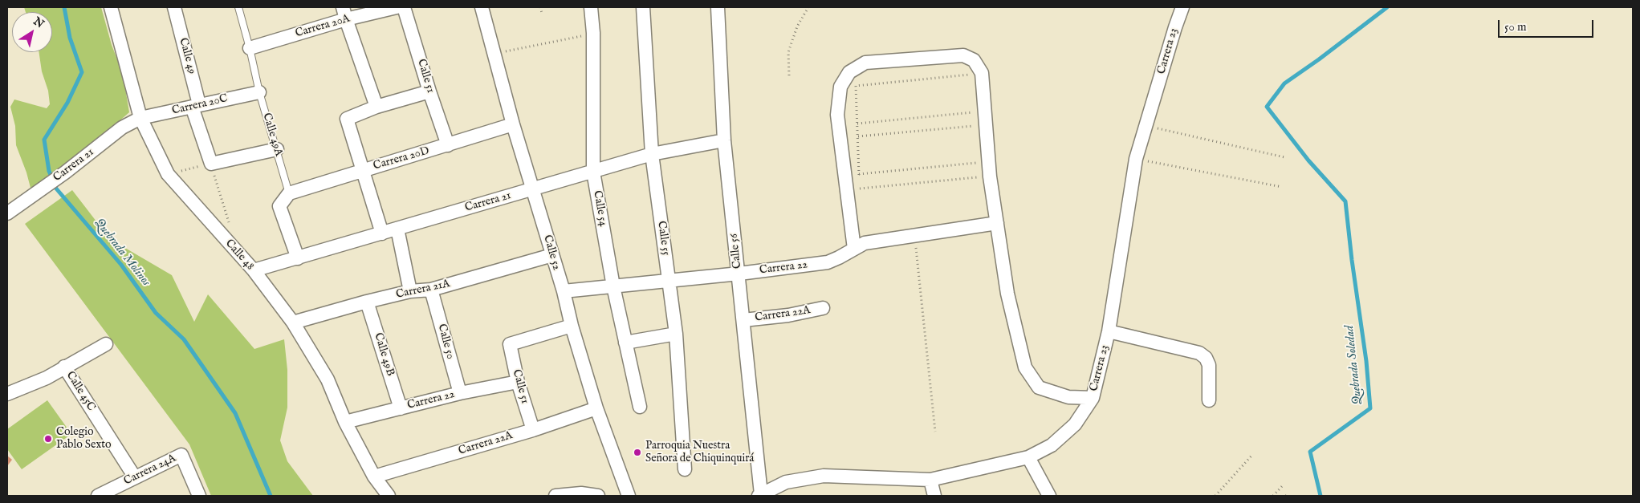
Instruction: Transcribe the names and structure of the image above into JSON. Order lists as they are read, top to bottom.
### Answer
{
  "streets": {
    "street": [
      "Carrera 20A",
      "Carrera 23",
      "Calle 49",
      "Calle 51",
      "Carrera 20C",
      "Carrera 20D",
      "Carrera 21",
      "Calle 54",
      "Calle 55",
      "Calle 56",
      "Calle 52",
      "Calle 48",
      "Carrera 22",
      "Carrera 21A",
      "Carrera 22A",
      "Calle 50",
      "Calle 49B",
      "Calle 45C",
      "Carrera 24A"
    ],
    "lane": ["Calle 49A"]
  },
  "crossings": [
    ["Carrera 20A", "Calle 49A"],
    ["Carrera 23", "Calle 56"],
    ["Calle 49", "Carrera 20C"],
    ["Calle 51", "Carrera 20D"],
    ["Calle 51", "Calle 52"],
    ["Calle 51", "Carrera 22"],
    ["Calle 51", "Carrera 22A"],
    ["Carrera 20C", "Calle 49A"],
    ["Carrera 20C", "Carrera 21"],
    ["Carrera 20C", "Calle 48"],
    ["Calle 49A", "Carrera 20D"],
    ["Carrera 20D", "Calle 52"],
    ["Carrera 21", "Calle 54"],
    ["Carrera 21", "Calle 55"],
    ["Carrera 21", "Calle 56"],
    ["Carrera 21", "Calle 52"],
    ["Carrera 21", "Calle 48"],
    ["Calle 54", "Carrera 22"],
    ["Calle 55", "Carrera 22"],
    ["Calle 56", "Carrera 22"],
    ["Calle 56", "Carrera 22A"],
    ["Calle 52", "Carrera 22"],
    ["Calle 52", "Carrera 21A"],
    ["Calle 52", "Carrera 22A"],
    ["Calle 48", "Carrera 22"],
    ["Calle 48", "Carrera 21A"],
    ["Calle 48", "Carrera 22A"],
    ["Carrera 22", "Calle 50"],
    ["Carrera 22", "Calle 49B"],
    ["Carrera 21A", "Calle 50"],
    ["Carrera 21A", "Calle 49B"],
    ["Calle 45C", "Carrera 24A"]
  ],
  "water": ["Quebrada Molinos", "Quebrada Soledad"],
  "places": ["Colegio Pablo Sexto", "Parroquia Nuestra Señora de Chiquinquirá"],
  "scale_bar": "50 m",
  "north": "top right"
}
